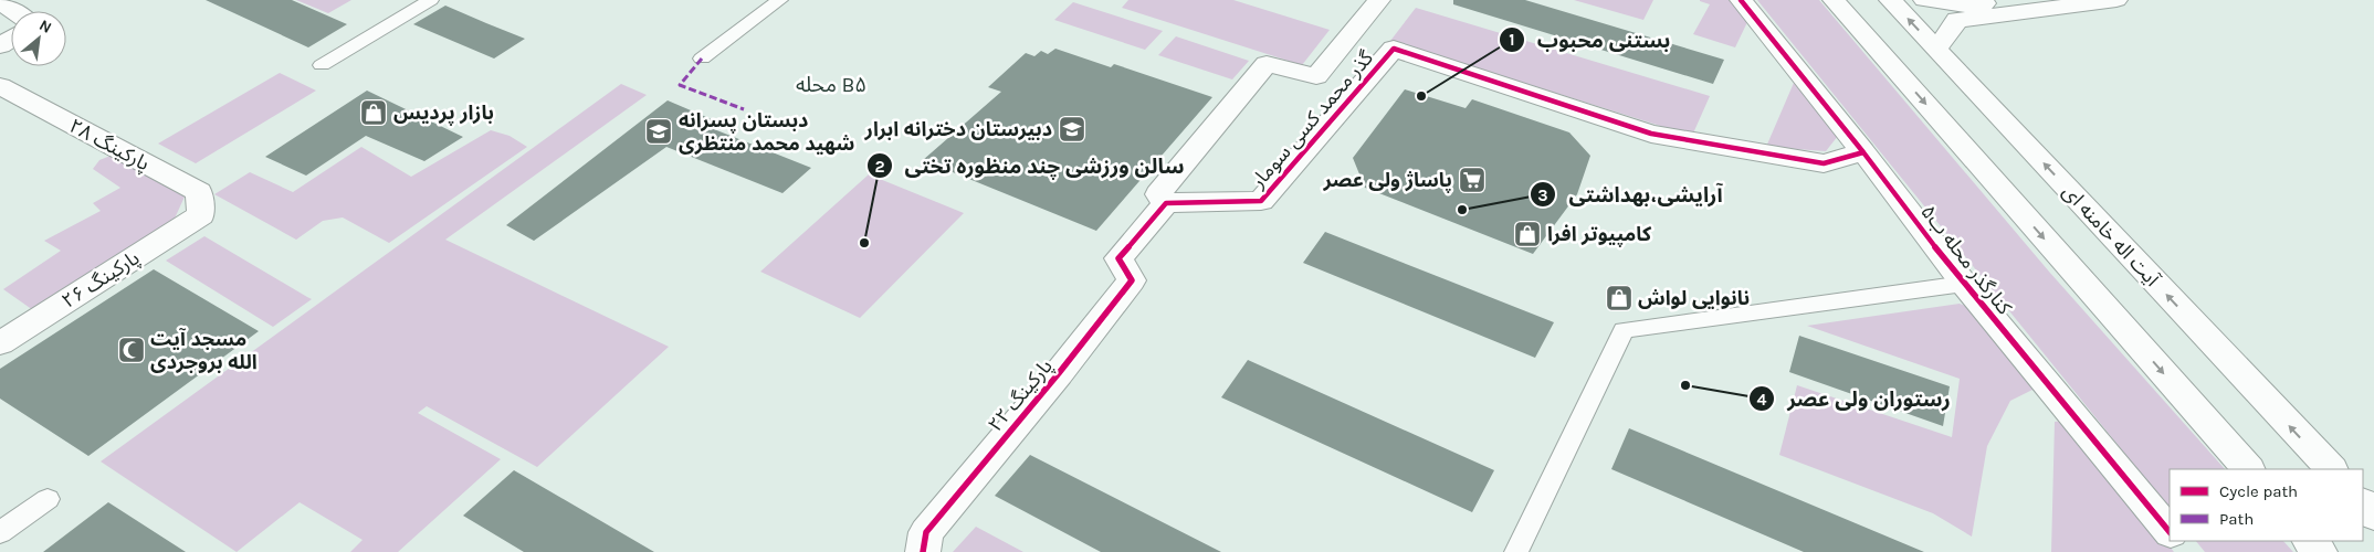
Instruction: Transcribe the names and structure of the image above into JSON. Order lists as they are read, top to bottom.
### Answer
{
  "streets": {
    "street": [
      "گذر محمد کسی سومار",
      "پارکینگ ۲۸",
      "آیت اله خامنه ای",
      "کنارگذر محله ب۵",
      "پارکینگ ۲۶",
      "پارکینگ ۲۲"
    ]
  },
  "crossings": [
    ["گذر محمد کسی سومار", "کنارگذر محله ب۵"],
    ["گذر محمد کسی سومار", "پارکینگ ۲۲"],
    ["پارکینگ ۲۸", "پارکینگ ۲۶"]
  ],
  "districts": ["محله B۵"],
  "places": {
    "other": [
      "بستنی محبوب",
      "آرایشی،بهداشتی",
      "سالن ورزشی چند منظوره تختی",
      "رستوران ولی عصر"
    ],
    "shop": ["بازار پردیس", "کامپیوتر افرا", "نانوایی لواش"],
    "school or university": ["دبیرستان دخترانه ابرار", "دبستان پسرانه شهید محمد منتظری"],
    "supermarket": ["پاساژ ولی عصر"],
    "mosque": ["مسجد آیت الله بروجردی"]
  },
  "legend": ["Cycle path", "Path"],
  "north": "top right"
}
